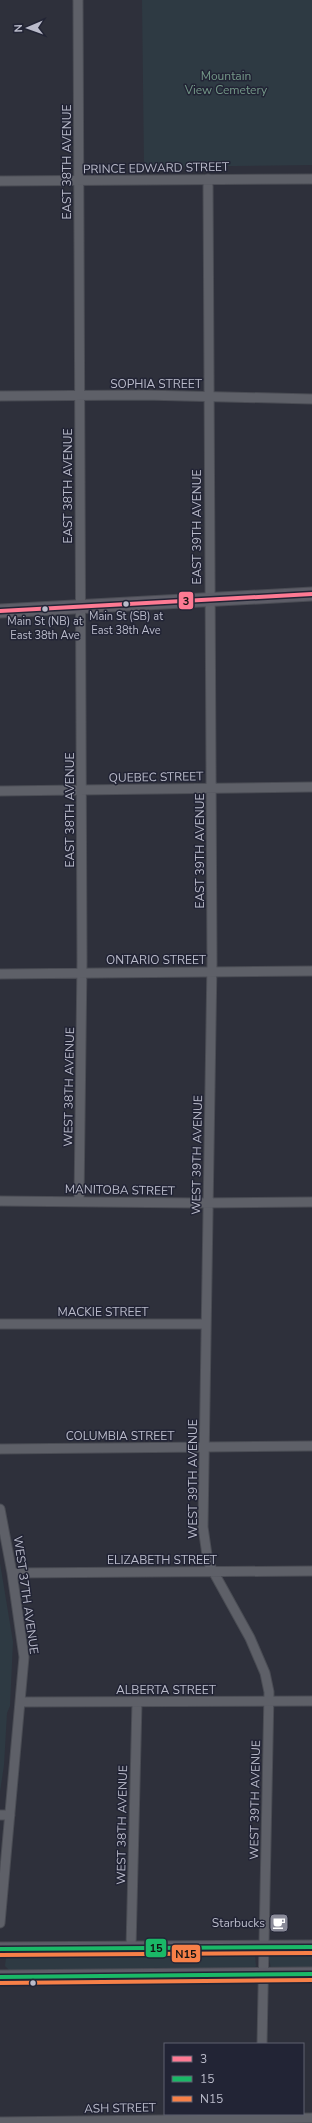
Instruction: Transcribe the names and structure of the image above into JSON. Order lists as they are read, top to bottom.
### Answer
{
  "streets": {
    "street": [
      "EAST 38TH AVENUE",
      "PRINCE EDWARD STREET",
      "SOPHIA STREET",
      "EAST 39TH AVENUE",
      "QUEBEC STREET",
      "ONTARIO STREET",
      "WEST 38TH AVENUE",
      "WEST 39TH AVENUE",
      "MANITOBA STREET",
      "MACKIE STREET",
      "COLUMBIA STREET",
      "ELIZABETH STREET",
      "WEST 37TH AVENUE",
      "ALBERTA STREET",
      "ASH STREET"
    ]
  },
  "crossings": [
    ["EAST 38TH AVENUE", "PRINCE EDWARD STREET"],
    ["EAST 38TH AVENUE", "SOPHIA STREET"],
    ["EAST 38TH AVENUE", "QUEBEC STREET"],
    ["EAST 38TH AVENUE", "ONTARIO STREET"],
    ["EAST 38TH AVENUE", "WEST 38TH AVENUE"],
    ["PRINCE EDWARD STREET", "EAST 39TH AVENUE"],
    ["SOPHIA STREET", "EAST 39TH AVENUE"],
    ["EAST 39TH AVENUE", "QUEBEC STREET"],
    ["EAST 39TH AVENUE", "ONTARIO STREET"],
    ["EAST 39TH AVENUE", "WEST 39TH AVENUE"],
    ["ONTARIO STREET", "WEST 38TH AVENUE"],
    ["ONTARIO STREET", "WEST 39TH AVENUE"],
    ["WEST 38TH AVENUE", "MANITOBA STREET"],
    ["WEST 38TH AVENUE", "ALBERTA STREET"],
    ["WEST 39TH AVENUE", "MANITOBA STREET"],
    ["WEST 39TH AVENUE", "MACKIE STREET"],
    ["WEST 39TH AVENUE", "COLUMBIA STREET"],
    ["WEST 39TH AVENUE", "ELIZABETH STREET"],
    ["WEST 39TH AVENUE", "ALBERTA STREET"],
    ["ELIZABETH STREET", "WEST 37TH AVENUE"],
    ["WEST 37TH AVENUE", "ALBERTA STREET"]
  ],
  "parks": ["Mountain View Cemetery"],
  "places": {
    "other": ["Main St (SB) at East 38th Ave", "Main St (NB) at East 38th Ave"],
    "cafe": ["Starbucks"]
  },
  "lines": ["transit line 3", "transit line 15", "transit line N15"],
  "legend": ["3", "15", "N15"],
  "north": "left"
}
